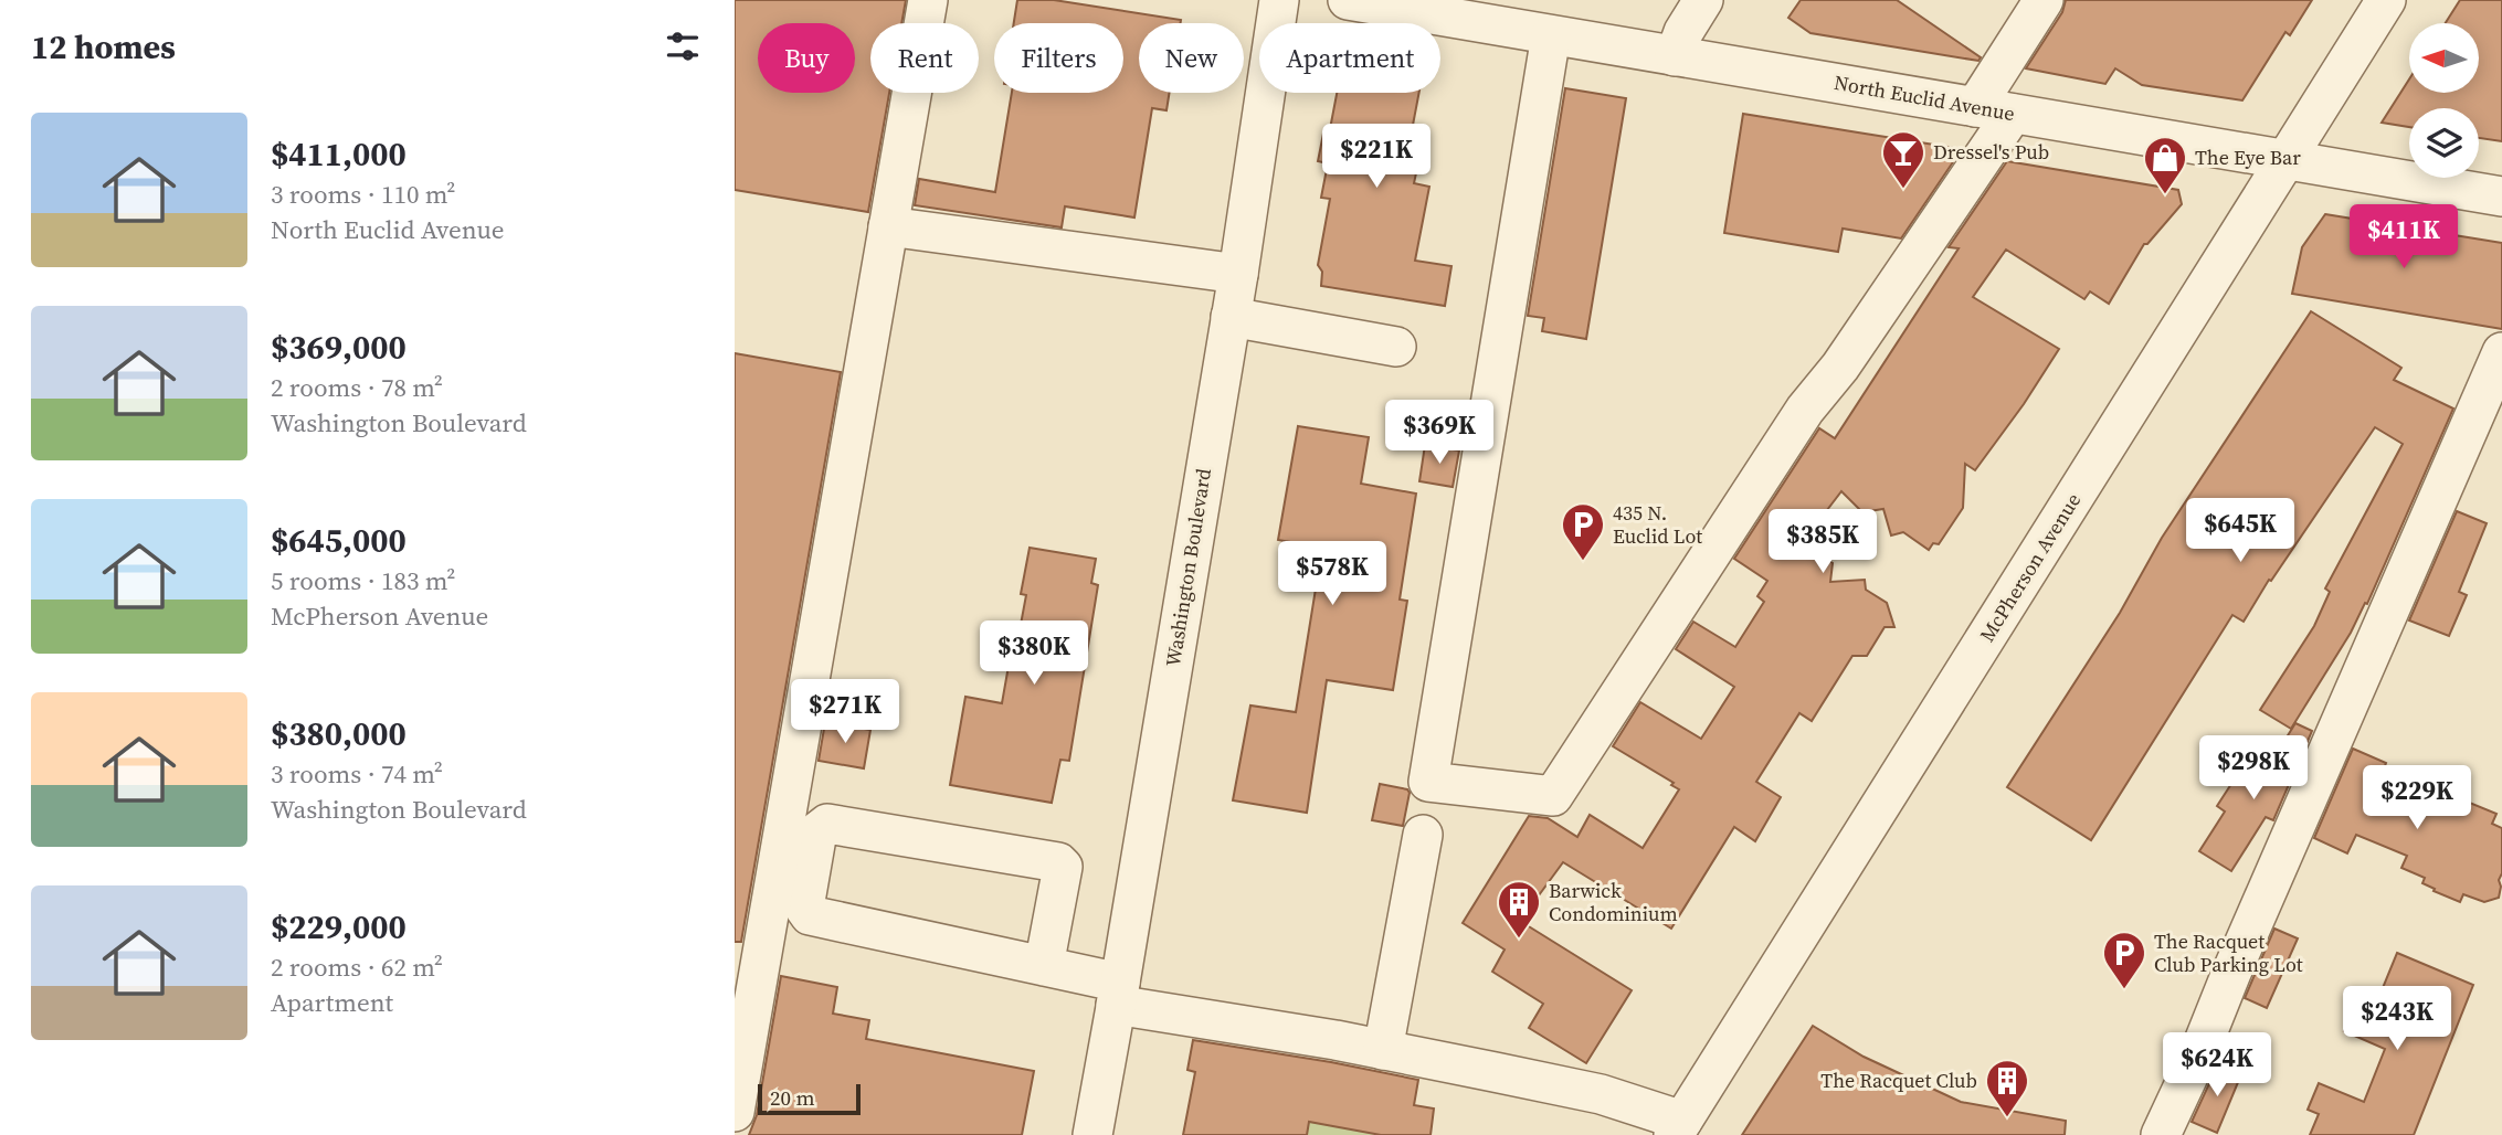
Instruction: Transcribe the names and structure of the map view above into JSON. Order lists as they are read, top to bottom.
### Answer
{
  "streets": {
    "street": ["North Euclid Avenue", "Washington Boulevard", "McPherson Avenue"]
  },
  "crossings": [
    ["North Euclid Avenue", "McPherson Avenue"]
  ],
  "places": {
    "bar": ["Dressel's Pub"],
    "shop": ["The Eye Bar"],
    "parking": ["435 N. Euclid Lot", "The Racquet Club Parking Lot"],
    "building": ["Barwick Condominium", "The Racquet Club"]
  },
  "scale_bar": "20 m",
  "north": "left",
  "page": {
    "heading": "12 homes",
    "chip": [
      "Buy",
      "Rent",
      "Filters",
      "New",
      "Apartment"
    ],
    "list": [
      {
        "name": "$411,000",
        "note": "3 rooms · 110 m² · North Euclid Avenue"
      },
      {
        "name": "$369,000",
        "note": "2 rooms · 78 m² · Washington Boulevard"
      },
      {
        "name": "$645,000",
        "note": "5 rooms · 183 m² · McPherson Avenue"
      },
      {
        "name": "$380,000",
        "note": "3 rooms · 74 m² · Washington Boulevard"
      },
      {
        "name": "$229,000",
        "note": "2 rooms · 62 m² · Apartment"
      }
    ],
    "price": [
      "$221K",
      "$411K",
      "$369K",
      "$645K",
      "$385K",
      "$578K",
      "$380K",
      "$271K",
      "$298K",
      "$229K",
      "$243K",
      "$624K"
    ],
    "scale": "20 m"
  }
}
